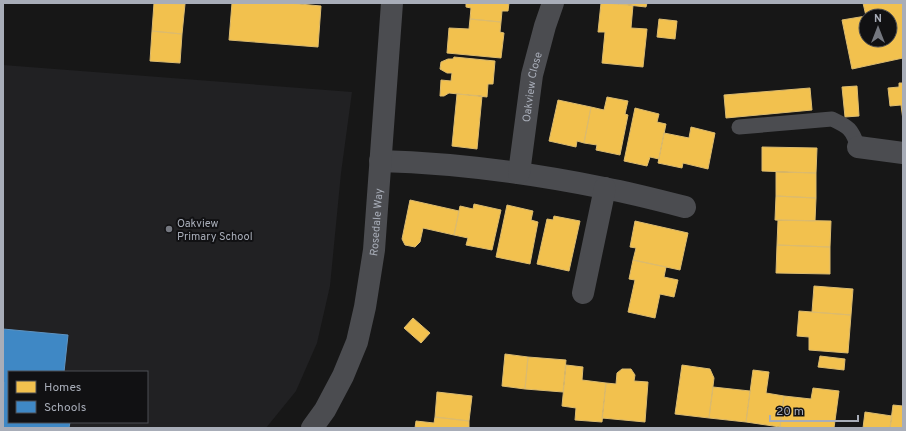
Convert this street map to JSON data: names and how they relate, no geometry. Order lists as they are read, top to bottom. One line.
{"streets":{"street":["Oakview Close","Rosedale Way"]},"places":["Oakview Primary School"],"legend":["Homes","Schools"],"scale_bar":"20 m","north":"top"}
